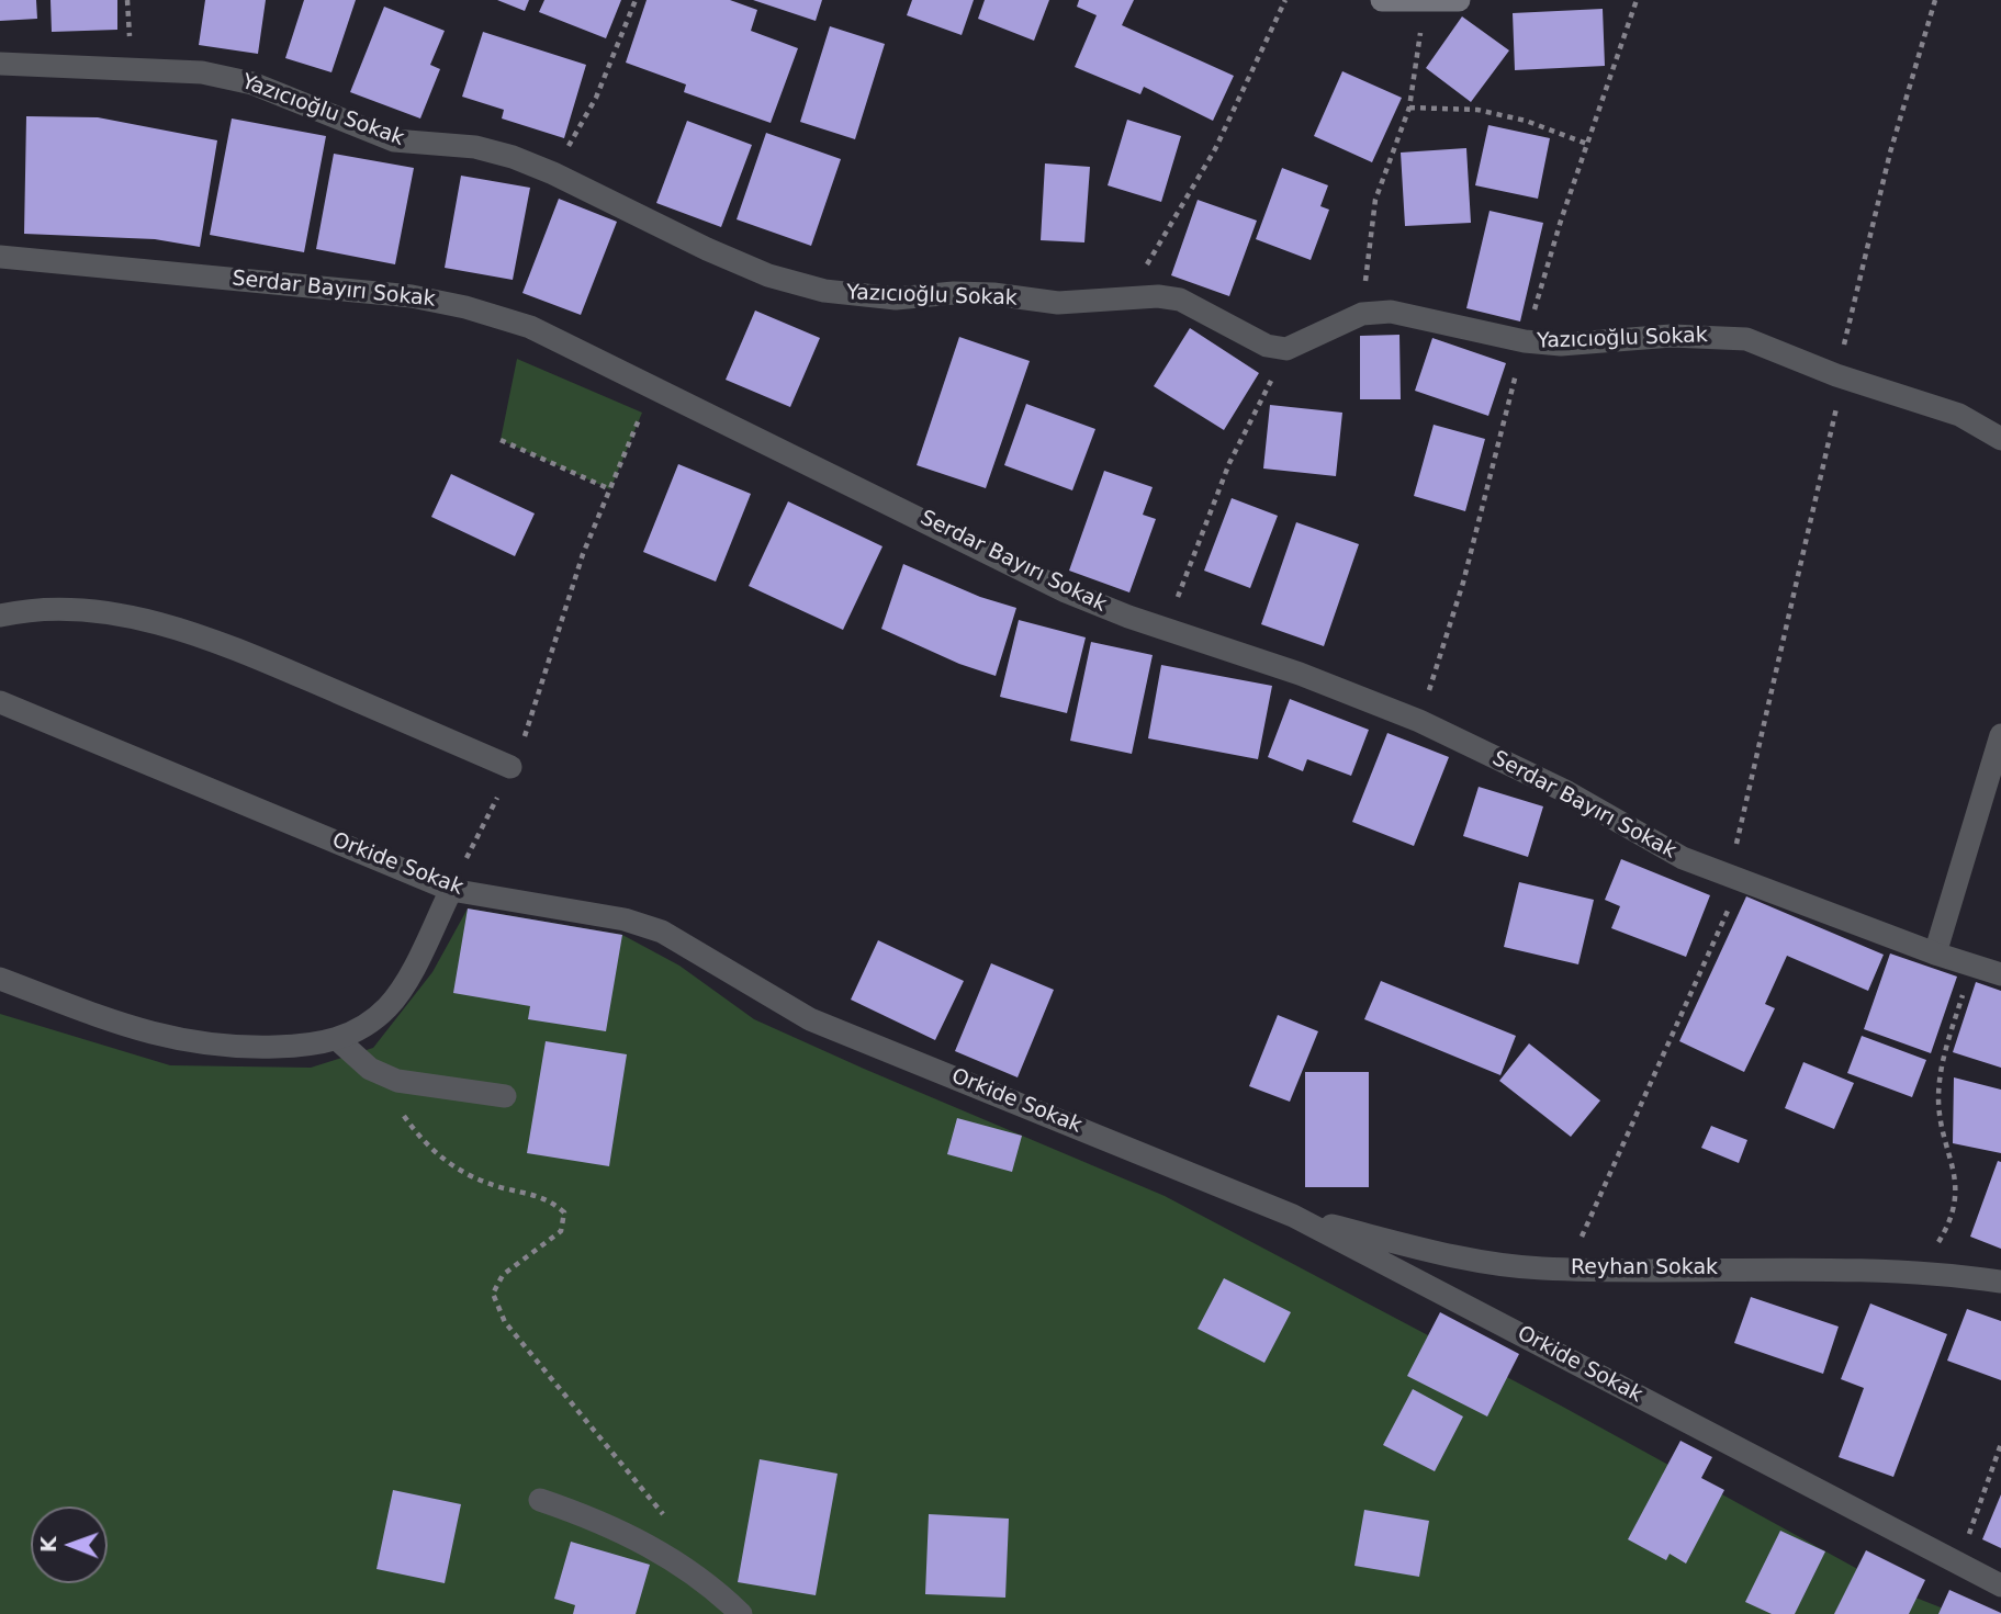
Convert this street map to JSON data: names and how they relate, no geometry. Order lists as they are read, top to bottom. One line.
{"streets":{"street":["Yazıcıoğlu Sokak","Serdar Bayırı Sokak","Orkide Sokak","Reyhan Sokak"]},"crossings":[["Orkide Sokak","Reyhan Sokak"]],"north":"left"}
